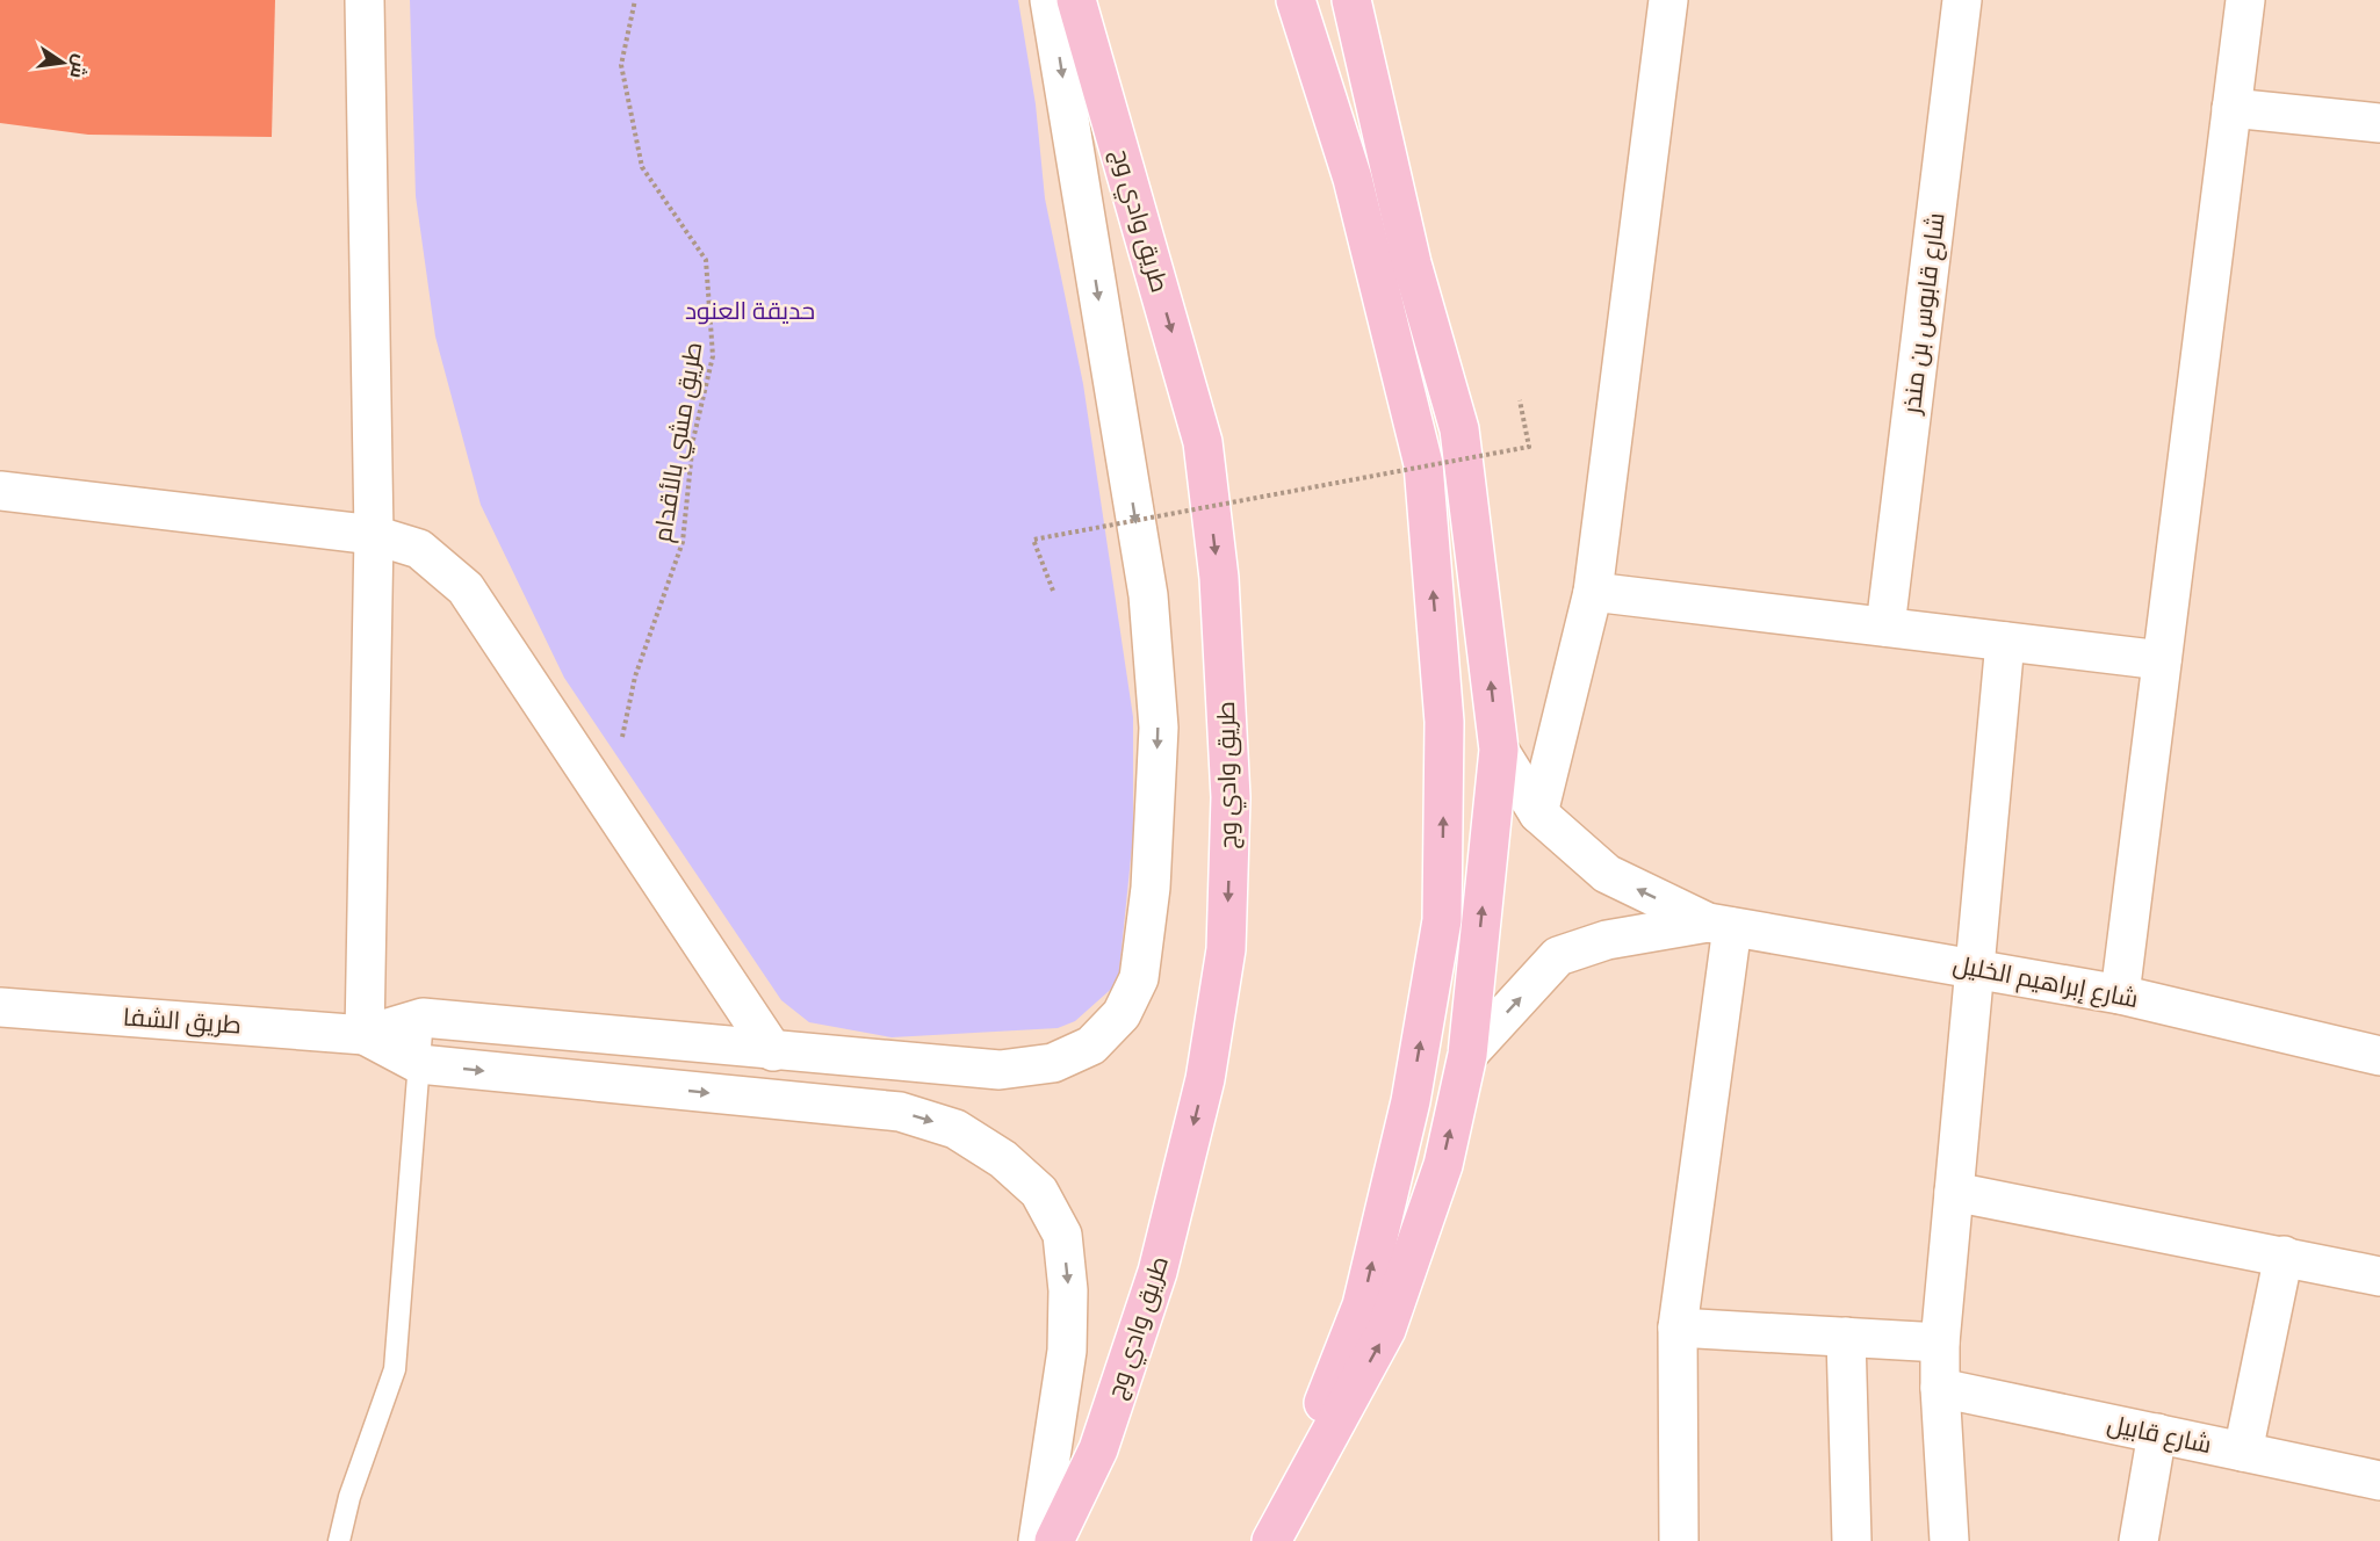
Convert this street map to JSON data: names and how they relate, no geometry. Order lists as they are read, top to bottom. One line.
{"streets":{"main road":["طريق وادي وج"],"street":["شارع قابوس بن منذر","شارع إبراهيم الخليل","طريق الشفا","شارع قابيل"],"path":["طريق مشي بالأقدام"]},"parks":["حديقة العنود"],"north":"right"}
